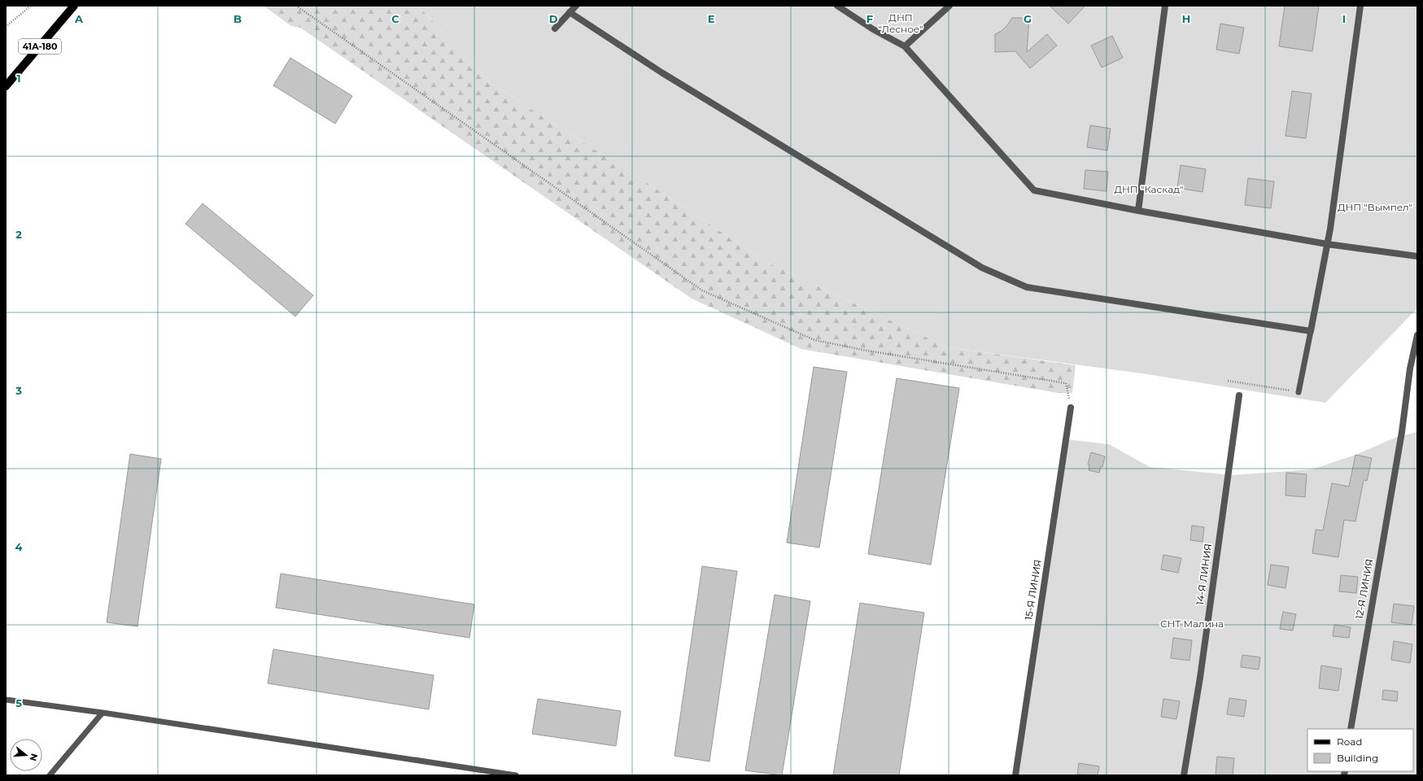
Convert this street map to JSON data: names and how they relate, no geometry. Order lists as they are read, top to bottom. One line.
{"streets":{"main road":["41А-180"],"street":["14-Я ЛИНИЯ","12-Я ЛИНИЯ","15-Я ЛИНИЯ"]},"parks":["ДНП \"Лесное\"","ДНП \"Каскад\"","ДНП \"Вымпел\"","СНТ Малина"],"legend":["Road","Building"],"north":"right","grid":{"columns":["A","B","C","D","E","F","G","H","I"],"rows":["1","2","3","4","5"]}}
